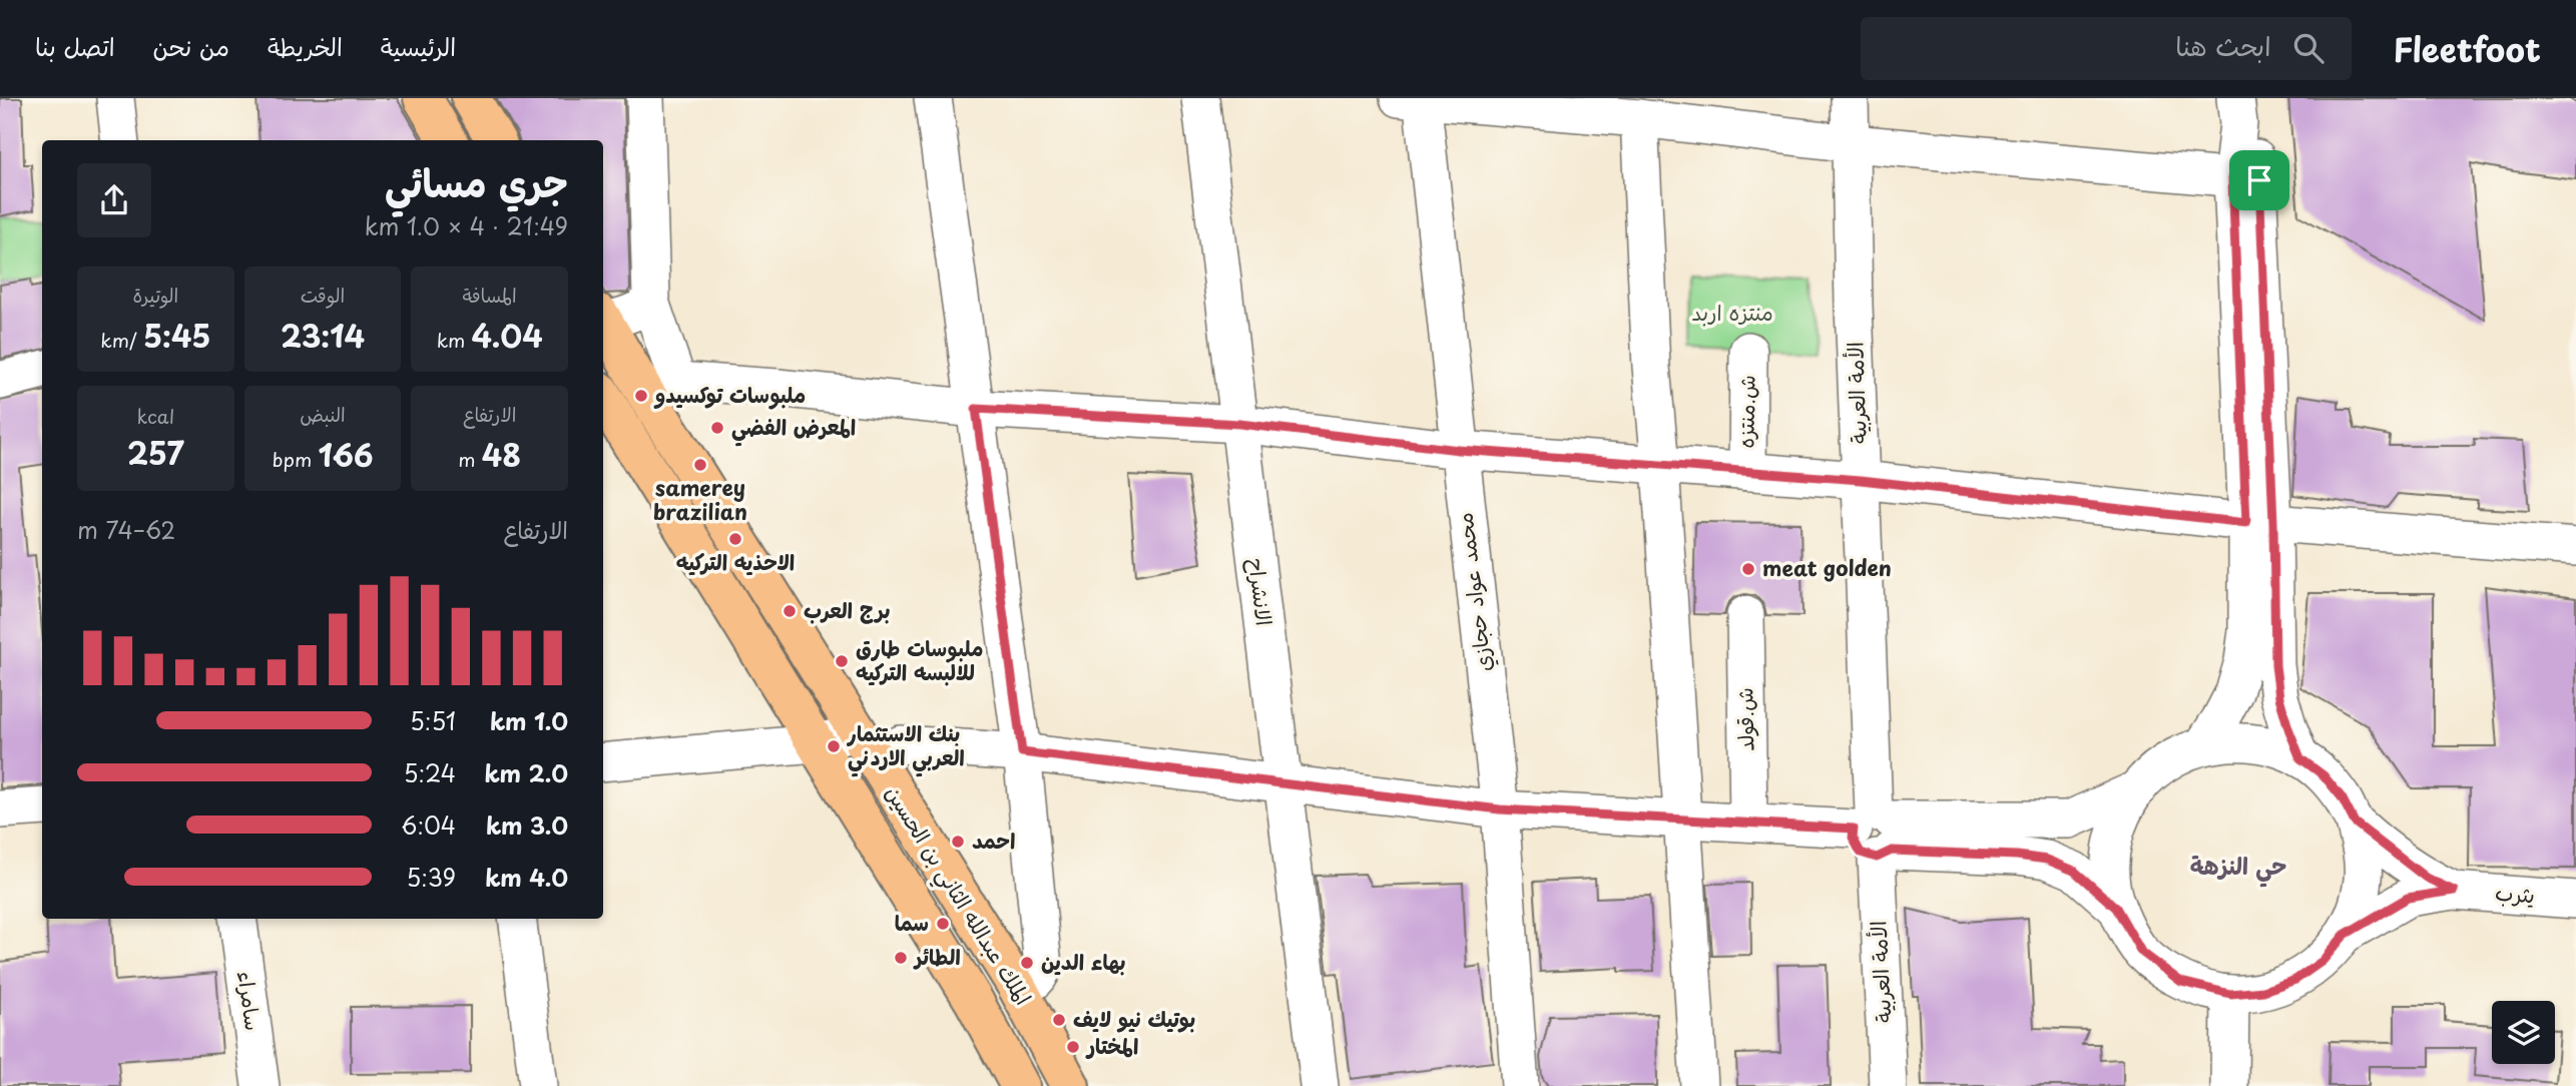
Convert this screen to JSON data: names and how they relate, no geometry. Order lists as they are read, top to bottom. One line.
{"streets":{"main road":["الملك عبدالله الثاني بن الحسين"],"street":["الأمة العربية","ش.منتزه","الانشراح","محمد عواد حجازي","ش.قولد","يثرب","سامراء"]},"districts":["حي النزهة"],"parks":["منتزه اربد"],"places":["ملبوسات توكسيدو","المعرض الفضي","samerey brazilian","الاحذيه التركيه","meat golden","برج العرب","ملبوسات طارق للالبسه التركيه","بنك الاستثمار العربي الاردني","احمد","سما","الطائر","بهاء الدين","بوتيك نيو لايف","المختار"],"page":{"header":"Fleetfoot","search":"ابحث هنا","nav":["الرئيسية","الخريطة","من نحن","اتصل بنا"],"heading":["جري مسائي","21:49 · 4 × 1.0 km"],"stats":[["المسافة","4.04 km"],["الوقت","23:14"],["الوتيرة","5:45 /km"],["الارتفاع","48 m"],["النبض","166 bpm"],["kcal","257"]],"chart":["الارتفاع","62–74 m"],"list":[{"name":"1.0 km","note":"5:51"},{"name":"2.0 km","note":"5:24"},{"name":"3.0 km","note":"6:04"},{"name":"4.0 km","note":"5:39"}]}}
